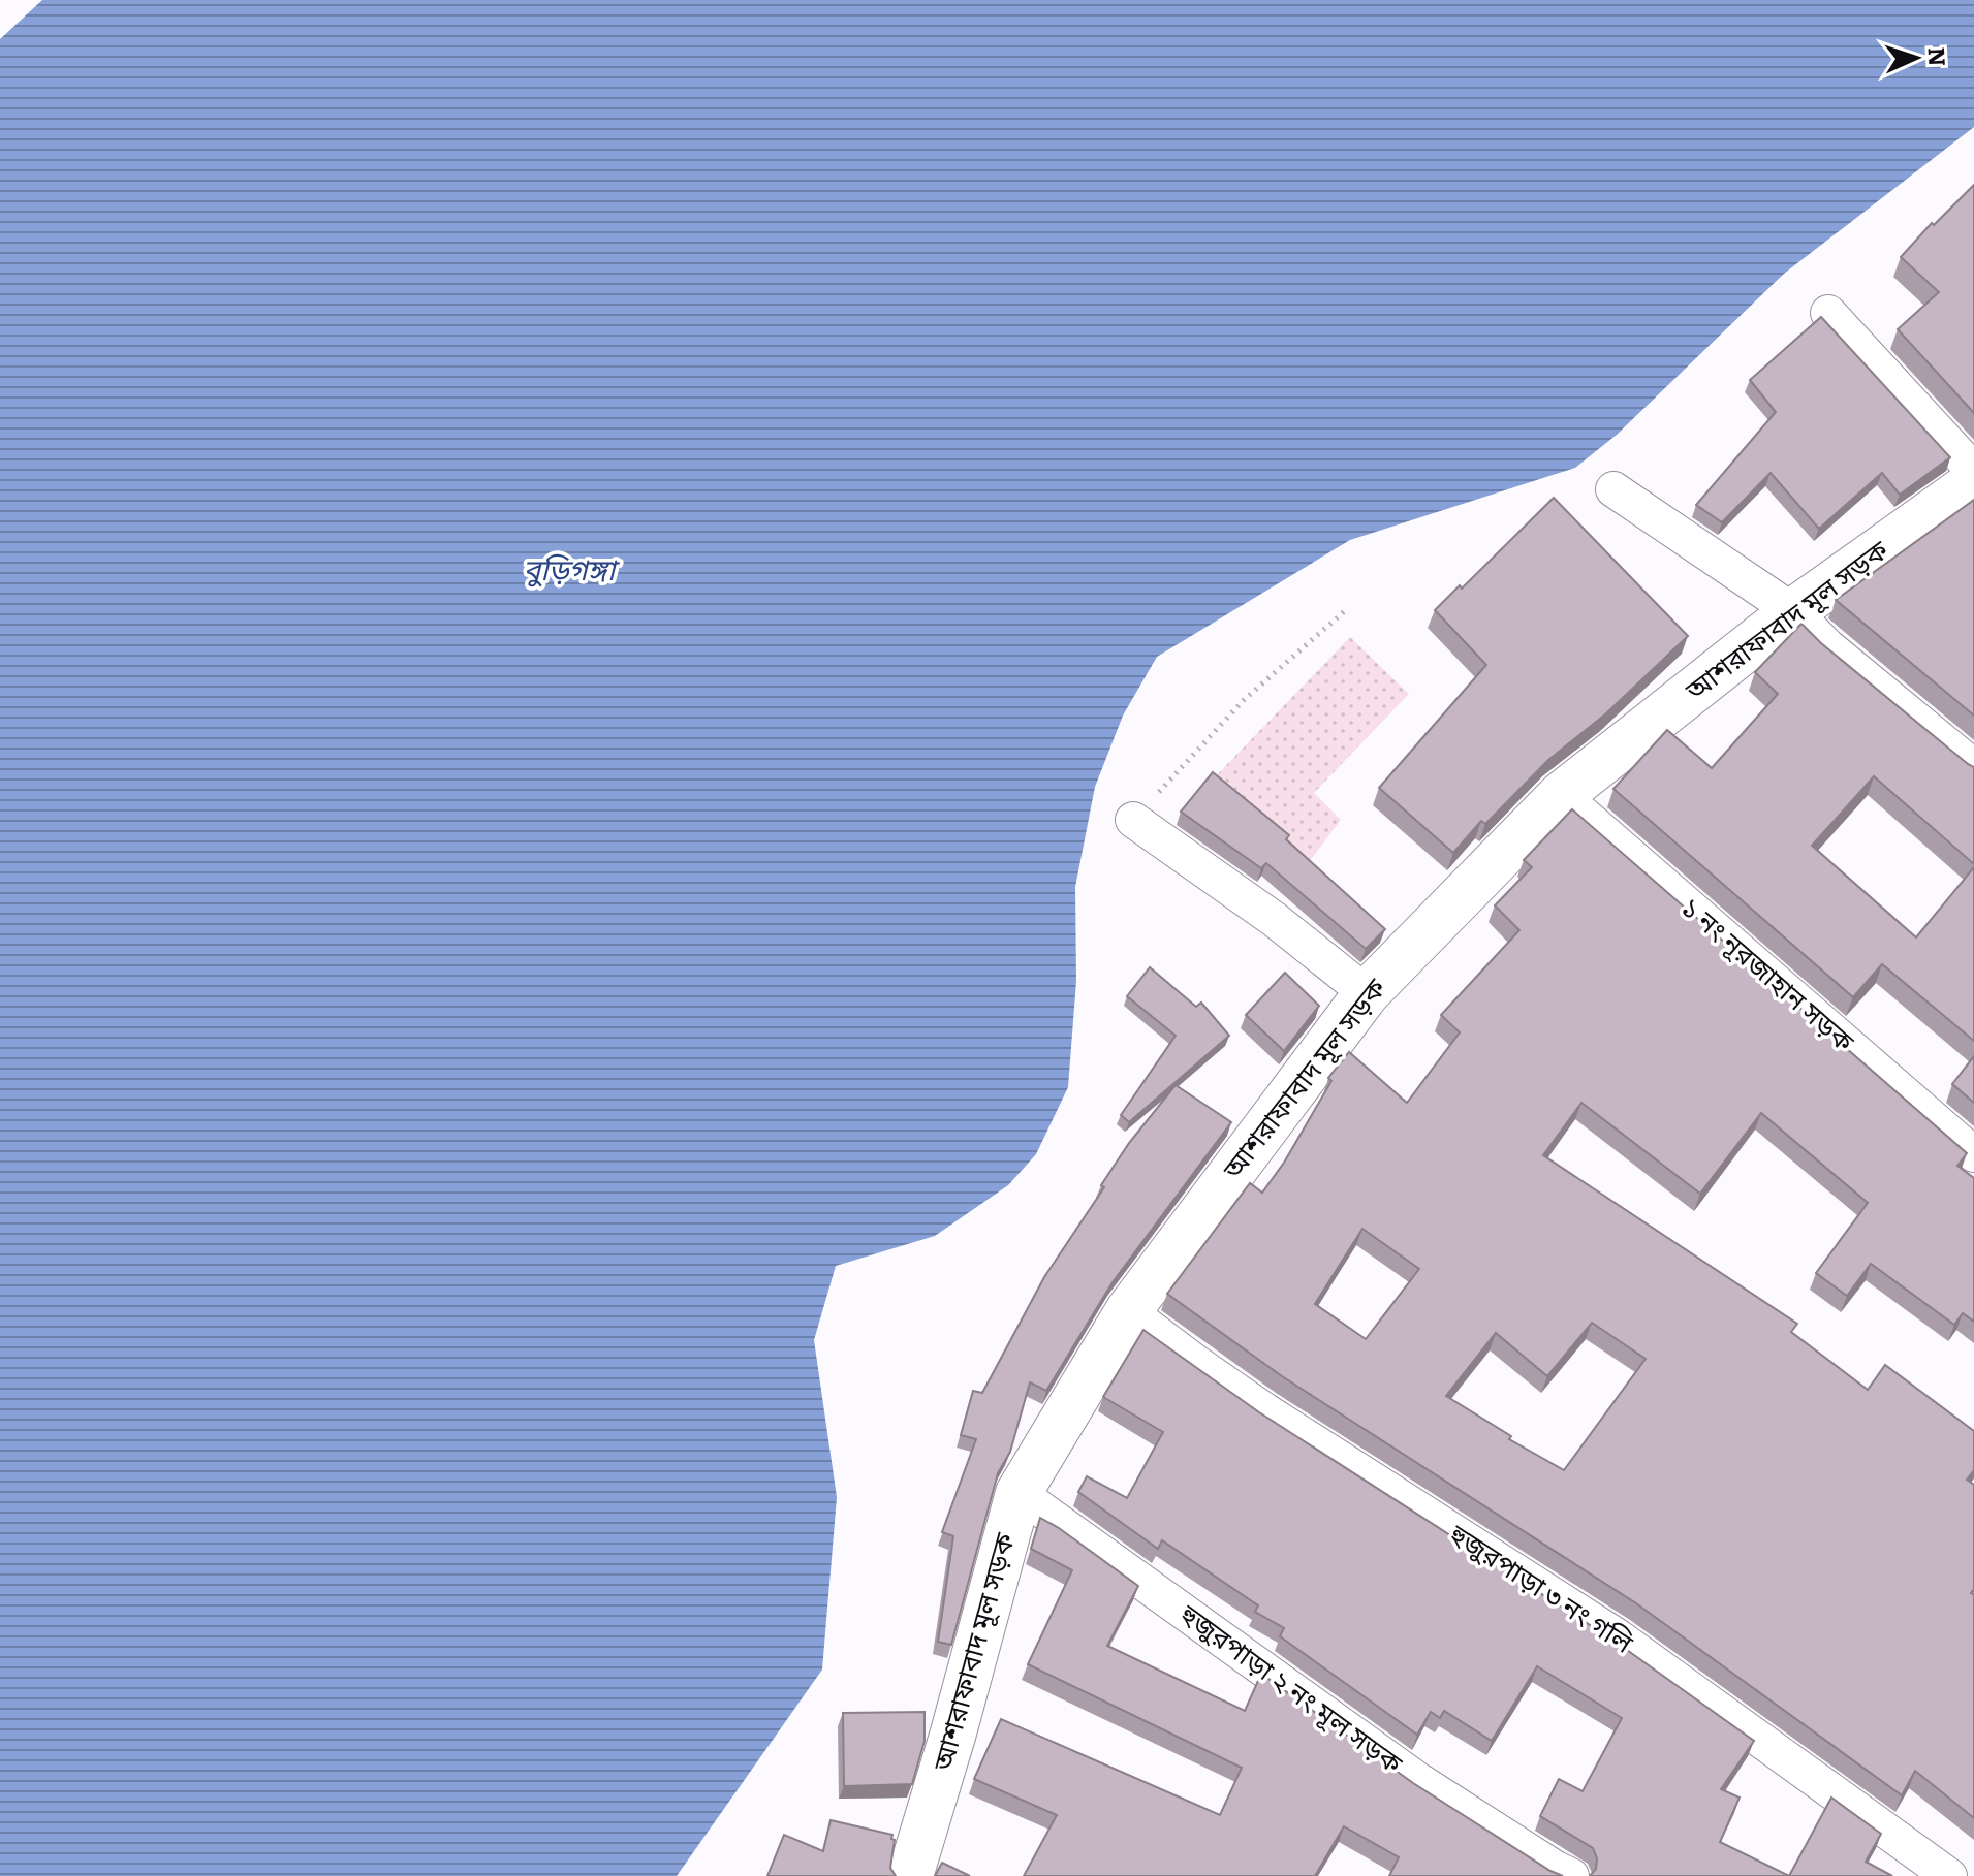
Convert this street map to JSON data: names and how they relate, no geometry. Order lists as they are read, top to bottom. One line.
{"streets":{"street":["আশরাফাবাদ মূল সড়ক","১ নং নূরজাহান সড়ক","হুজুরপাড়া ৩ নং গলি","হুজুরপাড়া ২ নং মূল সড়ক"]},"crossings":[["আশরাফাবাদ মূল সড়ক","১ নং নূরজাহান সড়ক"],["আশরাফাবাদ মূল সড়ক","হুজুরপাড়া ৩ নং গলি"],["আশরাফাবাদ মূল সড়ক","হুজুরপাড়া ২ নং মূল সড়ক"]],"water":["বুড়িগঙ্গা"],"north":"right"}
